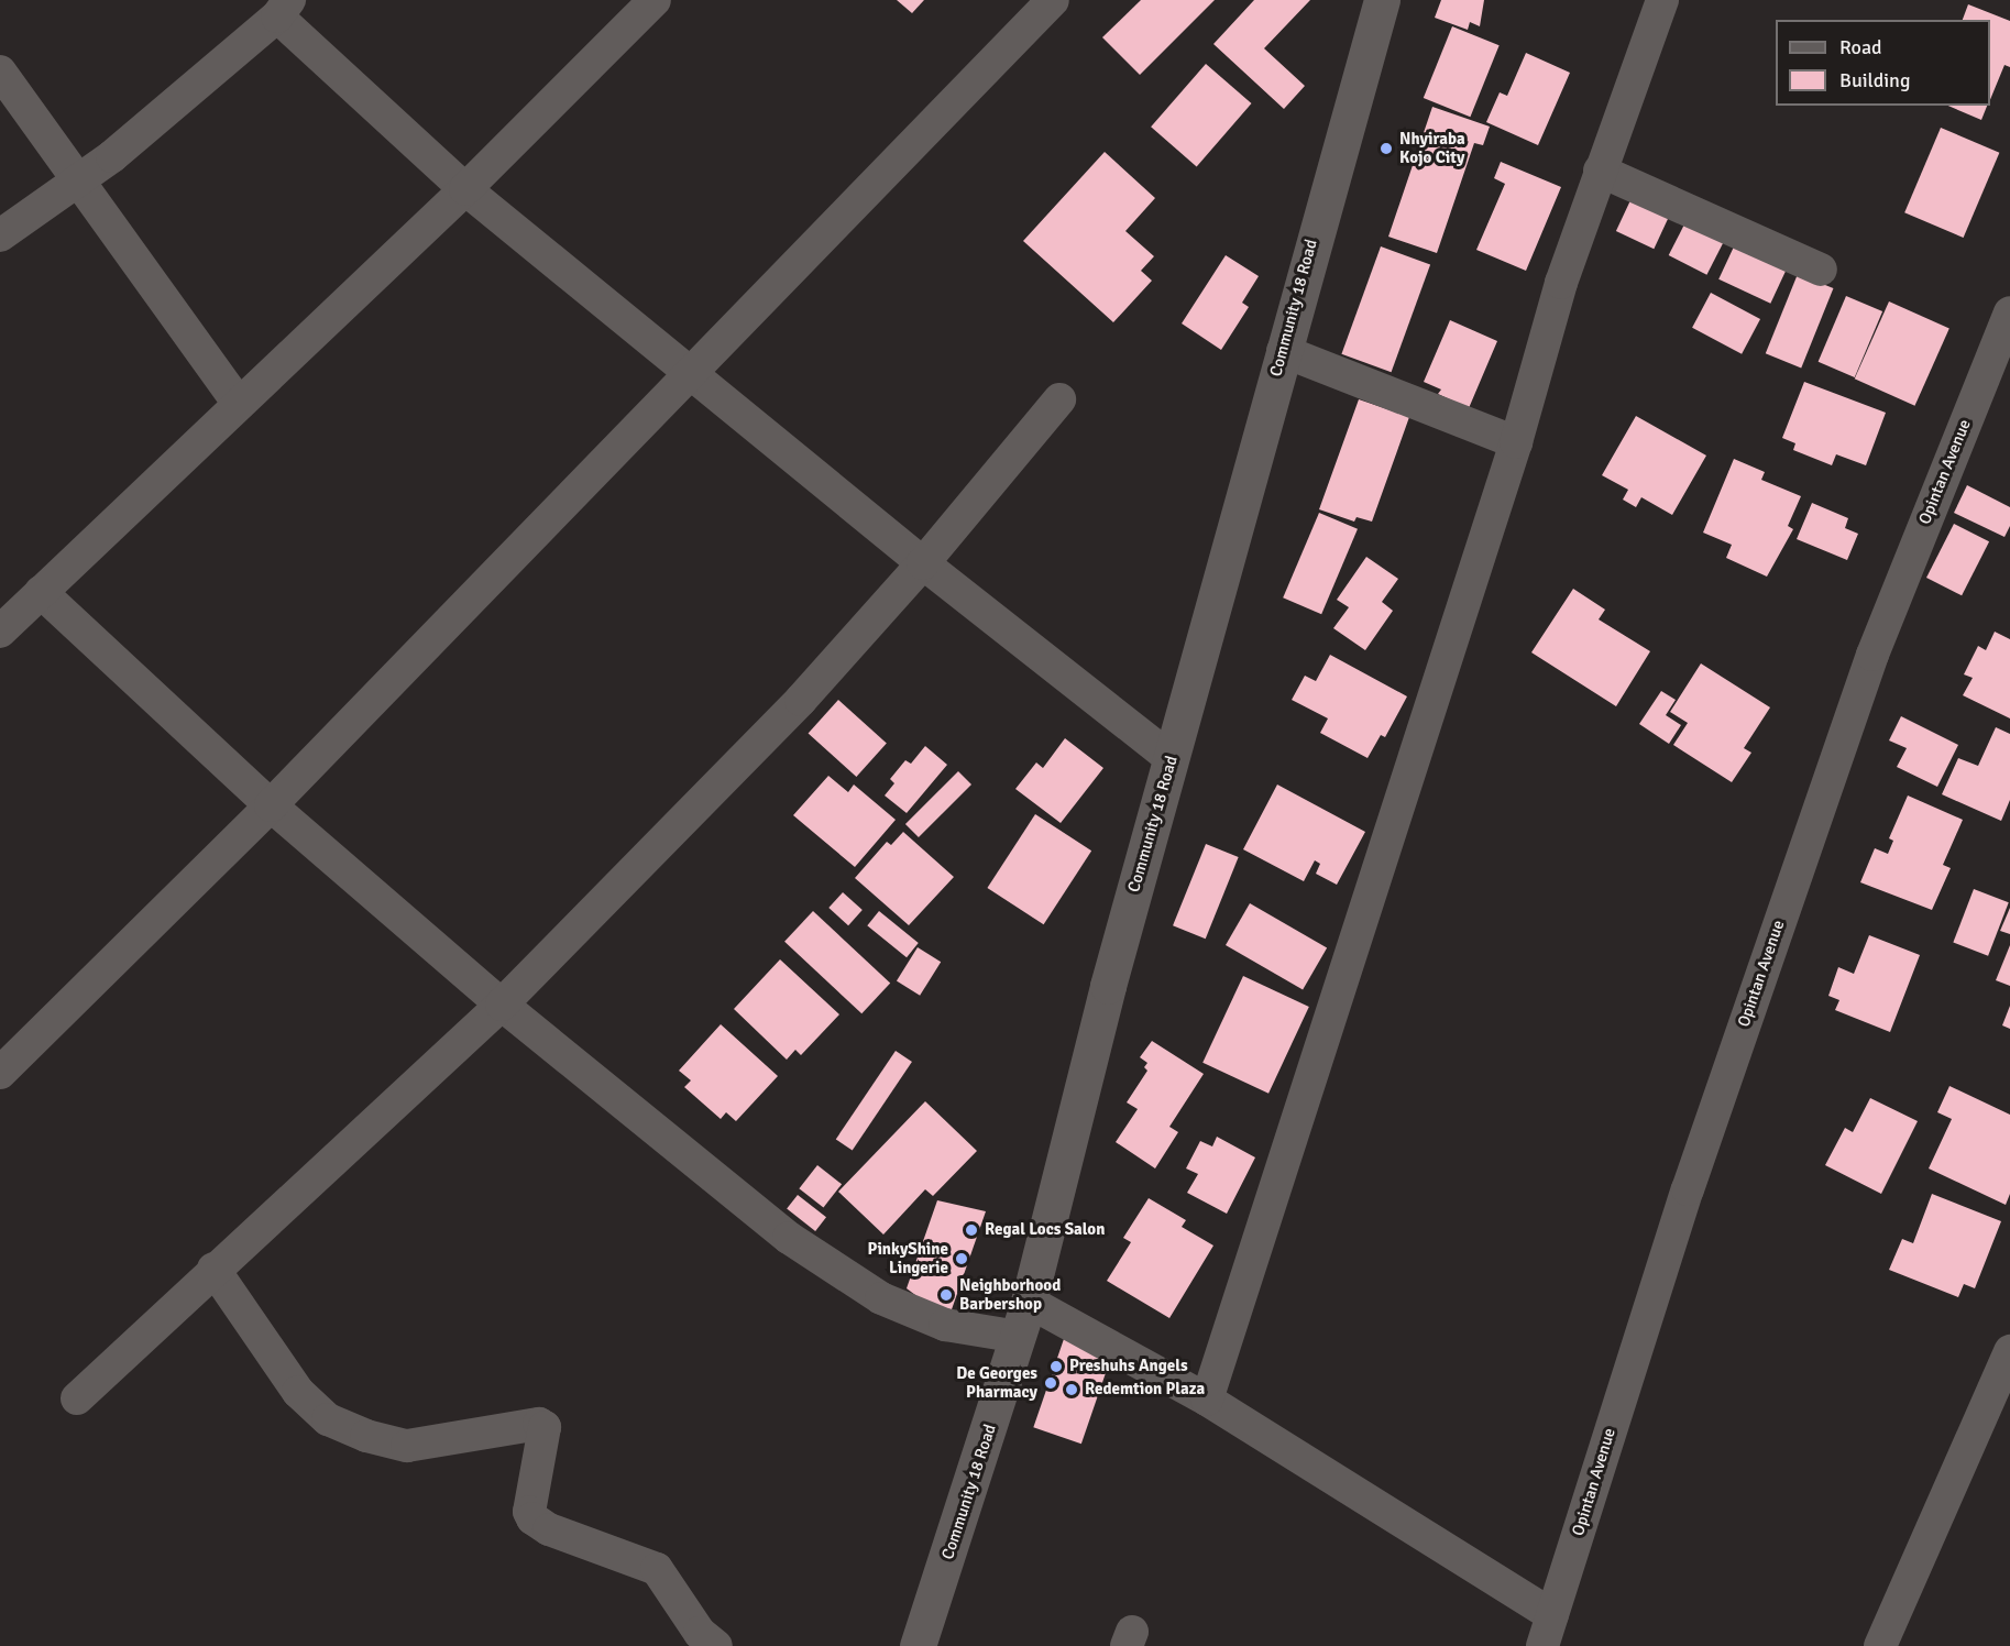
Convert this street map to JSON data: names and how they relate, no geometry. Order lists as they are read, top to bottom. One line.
{"streets":{"main road":["Community 18 Road"],"street":["Opintan Avenue"]},"places":["Nhyiraba Kojo City","Regal Locs Salon","PinkyShine Lingerie","Neighborhood Barbershop","Preshuhs Angels","De Georges Pharmacy","Redemtion Plaza"],"legend":["Road","Building"]}
